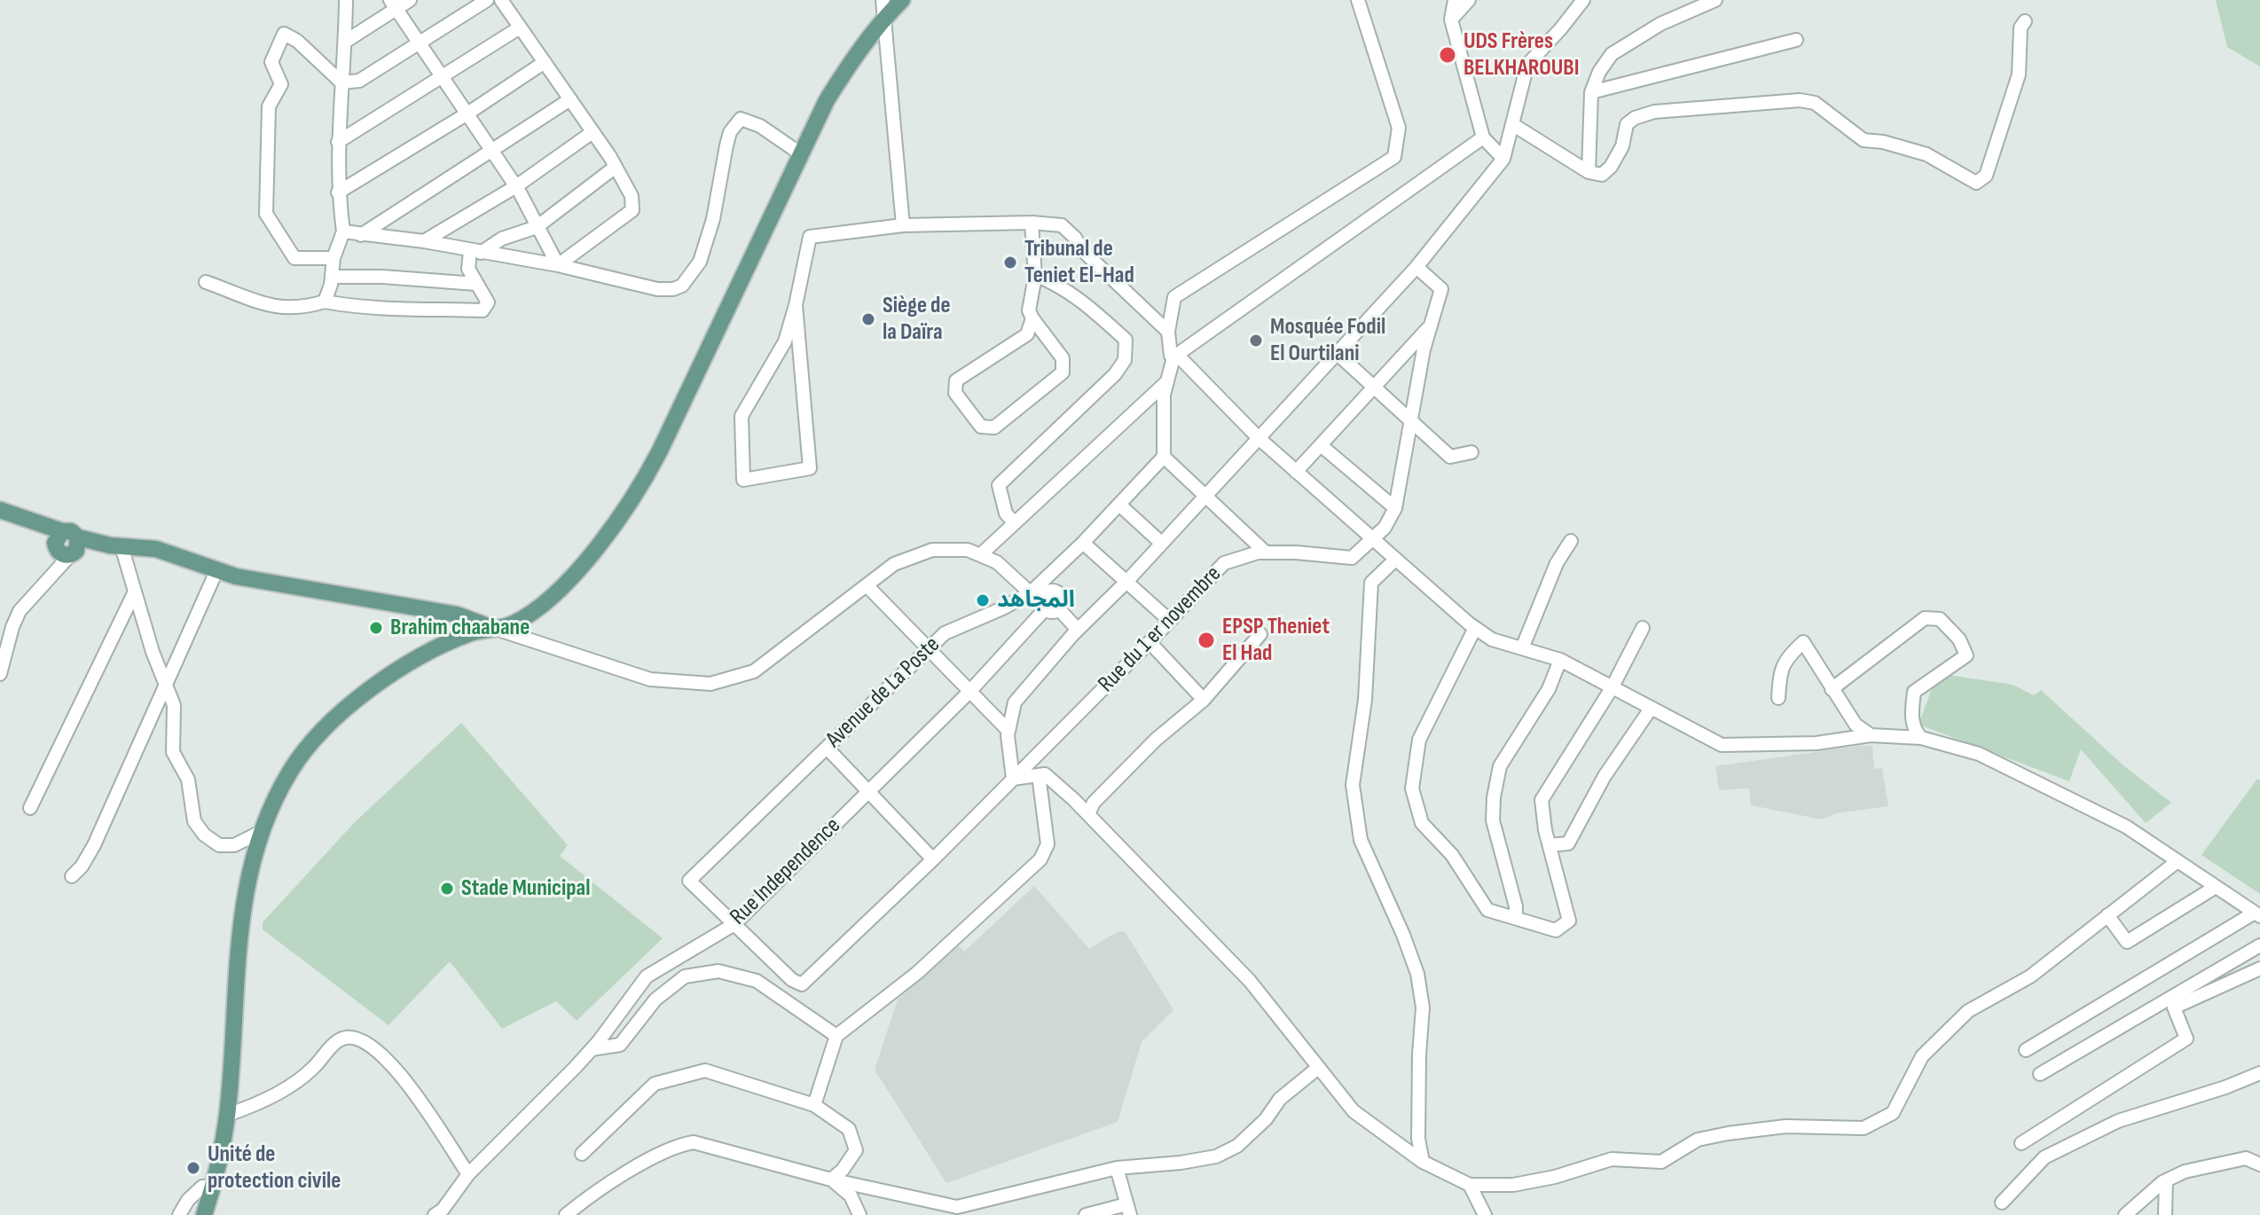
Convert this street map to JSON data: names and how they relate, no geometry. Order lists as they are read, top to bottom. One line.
{"streets":{"street":["Rue du 1 er novembre","Avenue de La Poste","Rue Independence"]},"crossings":[["Rue du 1 er novembre","Avenue de La Poste"],["Avenue de La Poste","Rue Independence"]],"places":["UDS Frères BELKHAROUBI","Tribunal de Teniet El-Had","Siège de la Daïra","Mosquée Fodil El Ourtilani","المجاهد","Brahim chaabane","EPSP Theniet El Had","Stade Municipal","Unité de protection civile"]}
